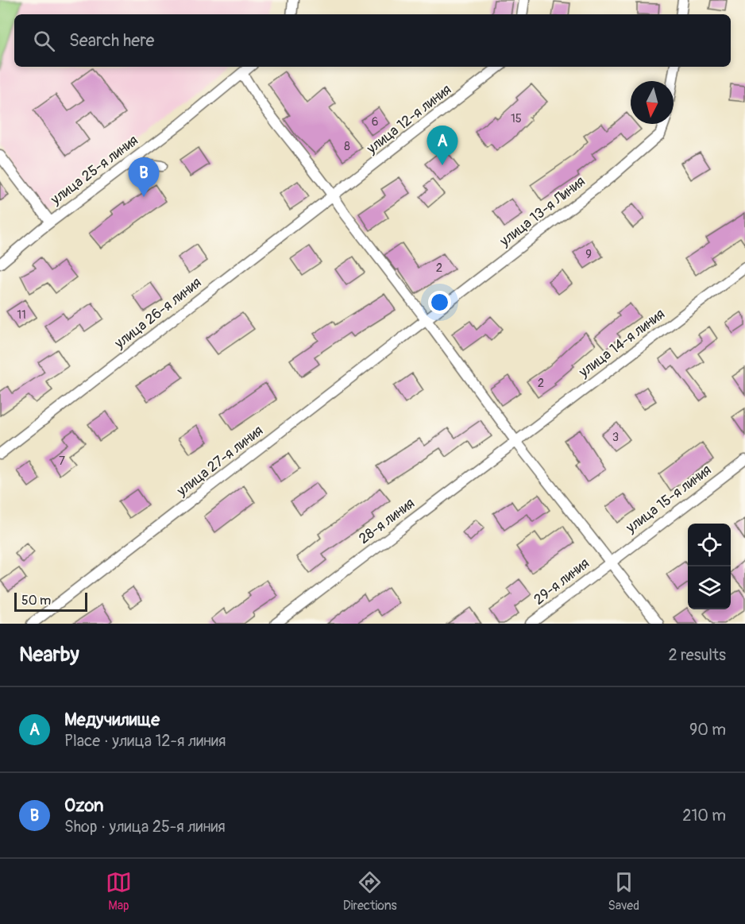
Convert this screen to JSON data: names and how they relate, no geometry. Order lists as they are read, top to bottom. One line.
{"streets":{"street":["улица 12-я линия","улица 25-я линия","улица 13-я Линия","улица 26-я линия","улица 14-я линия","улица 27-я линия","улица 15-я линия","28-я линия","29-я линия"]},"crossings":[["улица 12-я линия","улица 26-я линия"],["улица 13-я Линия","улица 27-я линия"],["улица 14-я линия","28-я линия"],["улица 15-я линия","29-я линия"]],"house_numbers":["15","6","8","9","2","11","2","3","7"],"scale_bar":"50 m","north":"bottom","page":{"search":"Search here","pins":["A","B"],"scale":"50 m","heading":["Nearby","2 results"],"list":[{"mark":"A","name":"Медучилище","note":"Place · улица 12-я линия","value":"90 m"},{"mark":"B","name":"Ozon","note":"Shop · улица 25-я линия","value":"210 m"}],"nav":["Map","Directions","Saved"]}}
